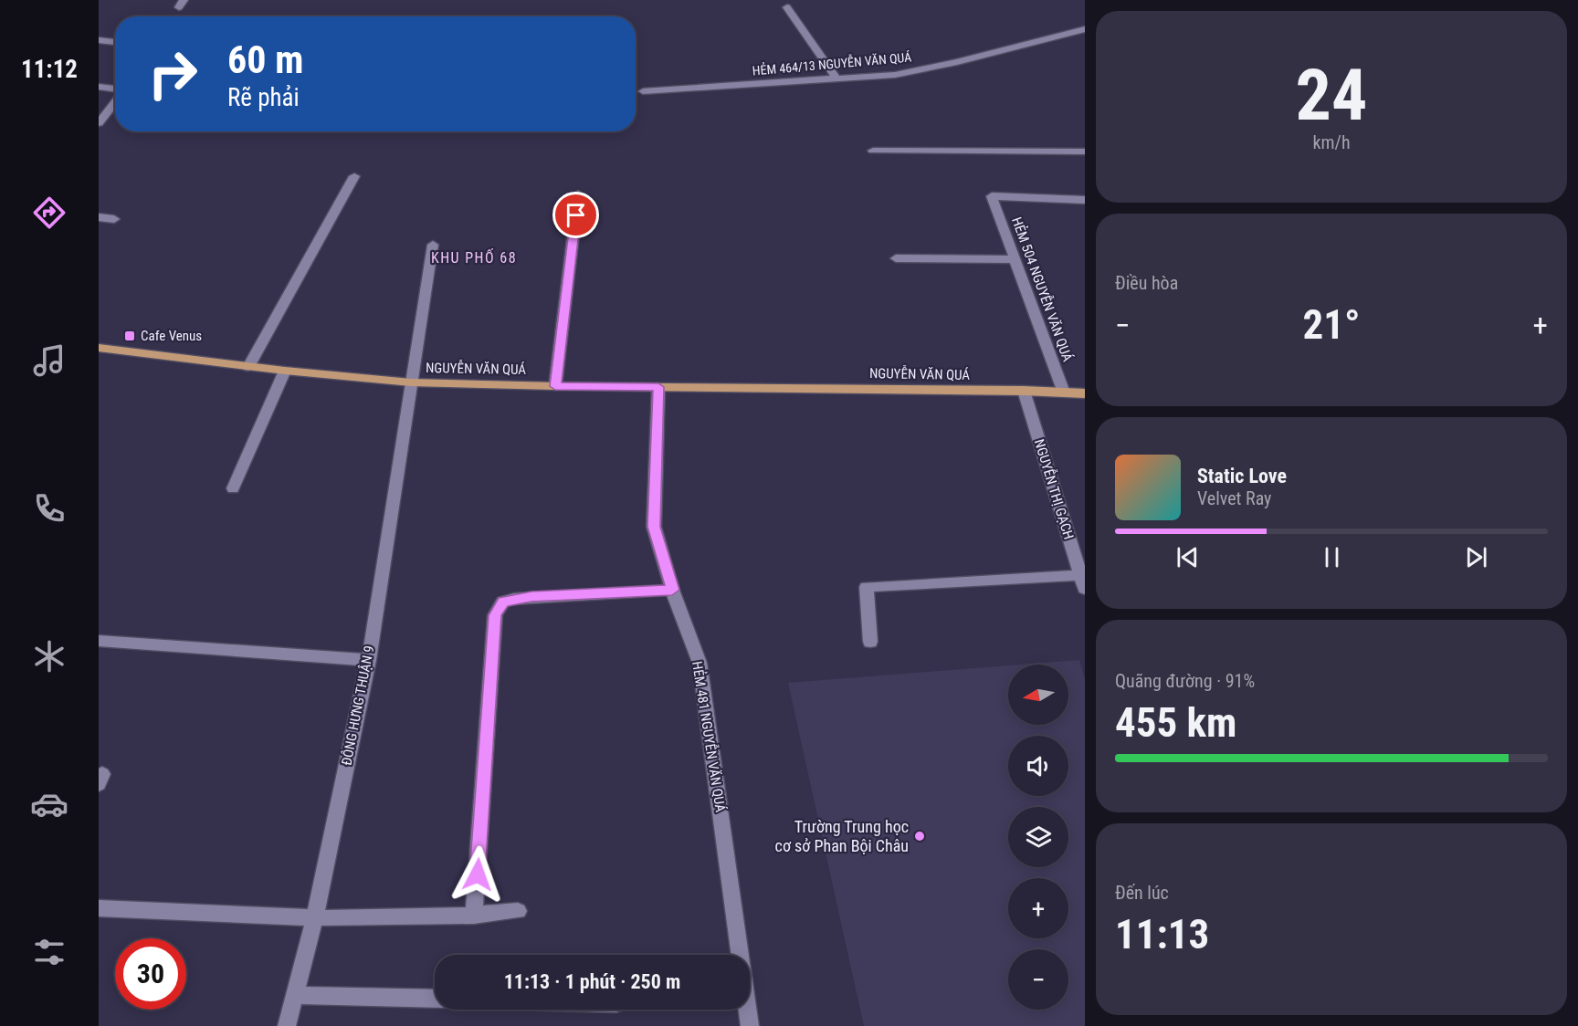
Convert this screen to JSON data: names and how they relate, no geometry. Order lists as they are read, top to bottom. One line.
{"streets":{"main road":["NGUYỄN VĂN QUÁ"],"street":["HẺM 464/13 NGUYỄN VĂN QUÁ","HẺM 504 NGUYỄN VĂN QUÁ","NGUYỄN THỊ GẠCH","ĐÔNG HƯNG THUẬN 9","HẺM 481 NGUYỄN VĂN QUÁ"]},"crossings":[["HẺM 504 NGUYỄN VĂN QUÁ","NGUYỄN VĂN QUÁ"],["NGUYỄN VĂN QUÁ","NGUYỄN THỊ GẠCH"],["NGUYỄN VĂN QUÁ","ĐÔNG HƯNG THUẬN 9"],["NGUYỄN VĂN QUÁ","HẺM 481 NGUYỄN VĂN QUÁ"]],"districts":["KHU PHỐ 68"],"places":{"transit":["Cafe Venus"],"other":["Trường Trung học cơ sở Phan Bội Châu"]},"north":"left","page":{"tabs":"11:12","tile":[["24","km/h"],"Điều hòa",["Quãng đường · 91%","455 km"],["Đến lúc","11:13"]],"turn":["60 m","Rẽ phải"],"heat":["−","21°","+"],"song":["Static Love","Velvet Ray"],"map_buttons":["+","−"],"limit":"30","trip":"11:13 · 1 phút · 250 m"}}
